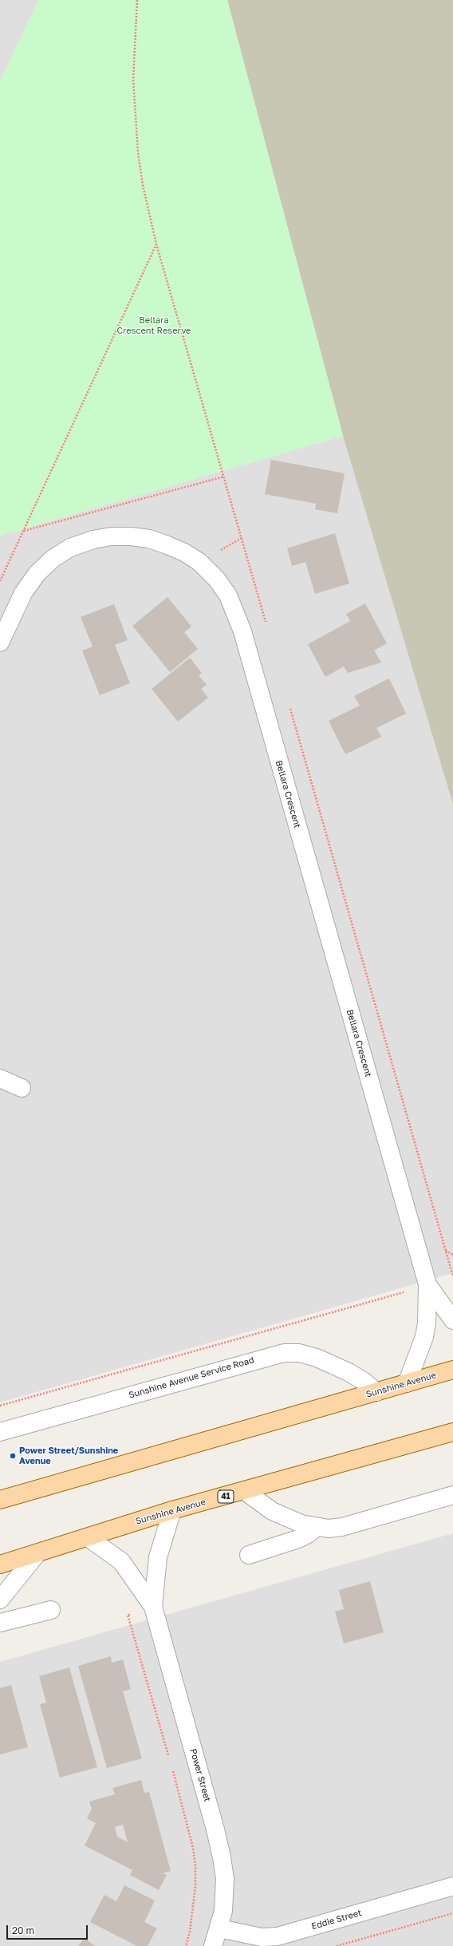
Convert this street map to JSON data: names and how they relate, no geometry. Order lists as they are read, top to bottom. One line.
{"streets":{"main road":["Sunshine Avenue","41"],"street":["Bellara Crescent","Sunshine Avenue Service Road","Power Street","Eddie Street"]},"crossings":[["Sunshine Avenue Service Road","Sunshine Avenue"],["Power Street","Eddie Street"]],"parks":["Bellara Crescent Reserve"],"places":["Power Street/Sunshine Avenue"],"scale_bar":"20 m"}
